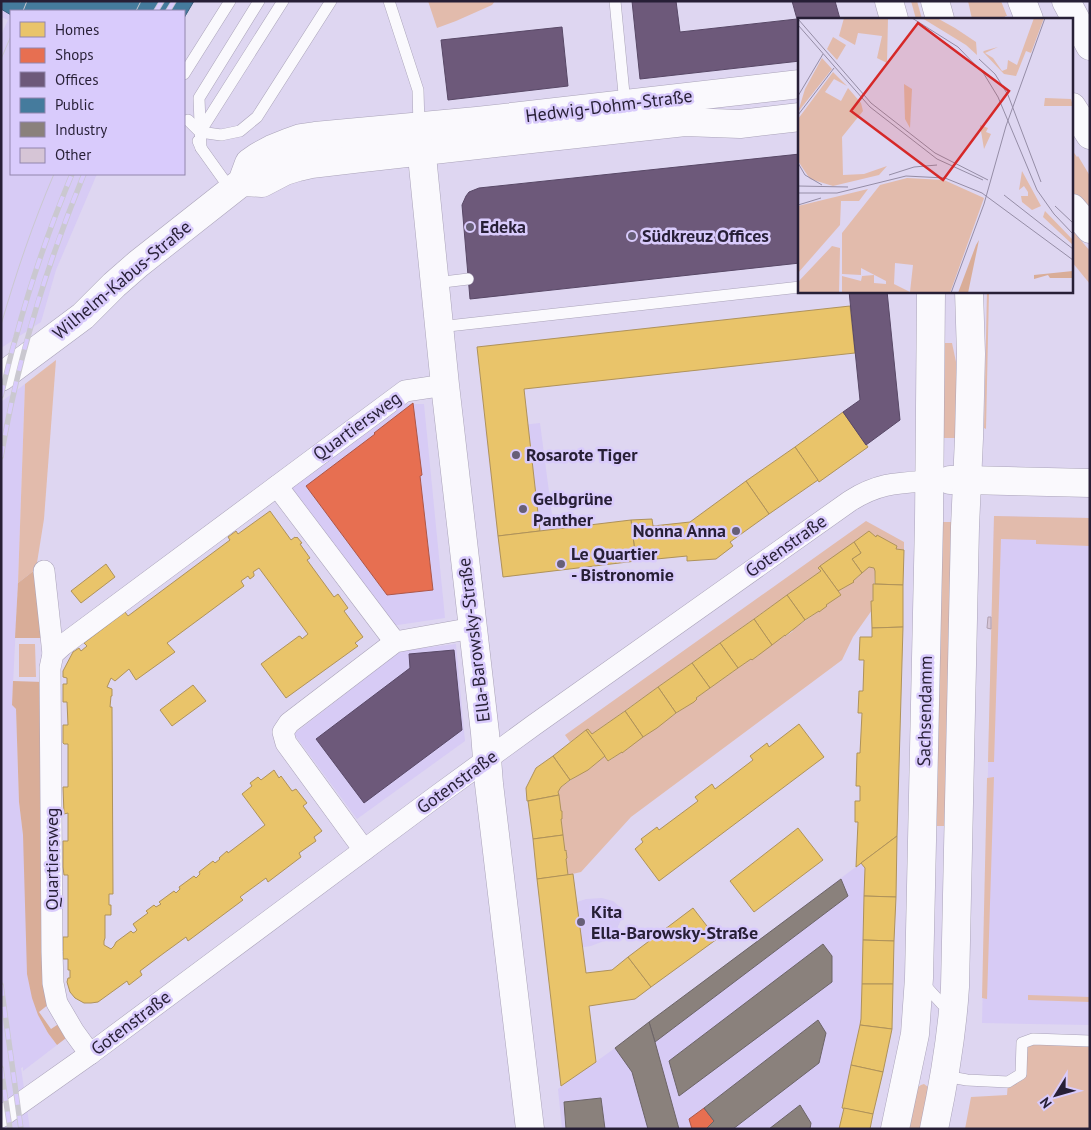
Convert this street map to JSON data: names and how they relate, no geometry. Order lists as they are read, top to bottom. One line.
{"streets":{"main road":["Hedwig-Dohm-Straße","Wilhelm-Kabus-Straße","Ella-Barowsky-Straße","Sachsendamm"],"street":["Quartiersweg","Gotenstraße"]},"crossings":[["Hedwig-Dohm-Straße","Wilhelm-Kabus-Straße"],["Hedwig-Dohm-Straße","Ella-Barowsky-Straße"],["Wilhelm-Kabus-Straße","Ella-Barowsky-Straße"],["Quartiersweg","Gotenstraße"],["Quartiersweg","Ella-Barowsky-Straße"],["Gotenstraße","Ella-Barowsky-Straße"],["Gotenstraße","Sachsendamm"]],"places":["Edeka","Südkreuz Offices","Rosarote Tiger","Gelbgrüne Panther","Nonna Anna","Le Quartier - Bistronomie","Kita Ella-Barowsky-Straße"],"legend":["Homes","Shops","Offices","Public","Industry","Other"],"north":"bottom left"}
